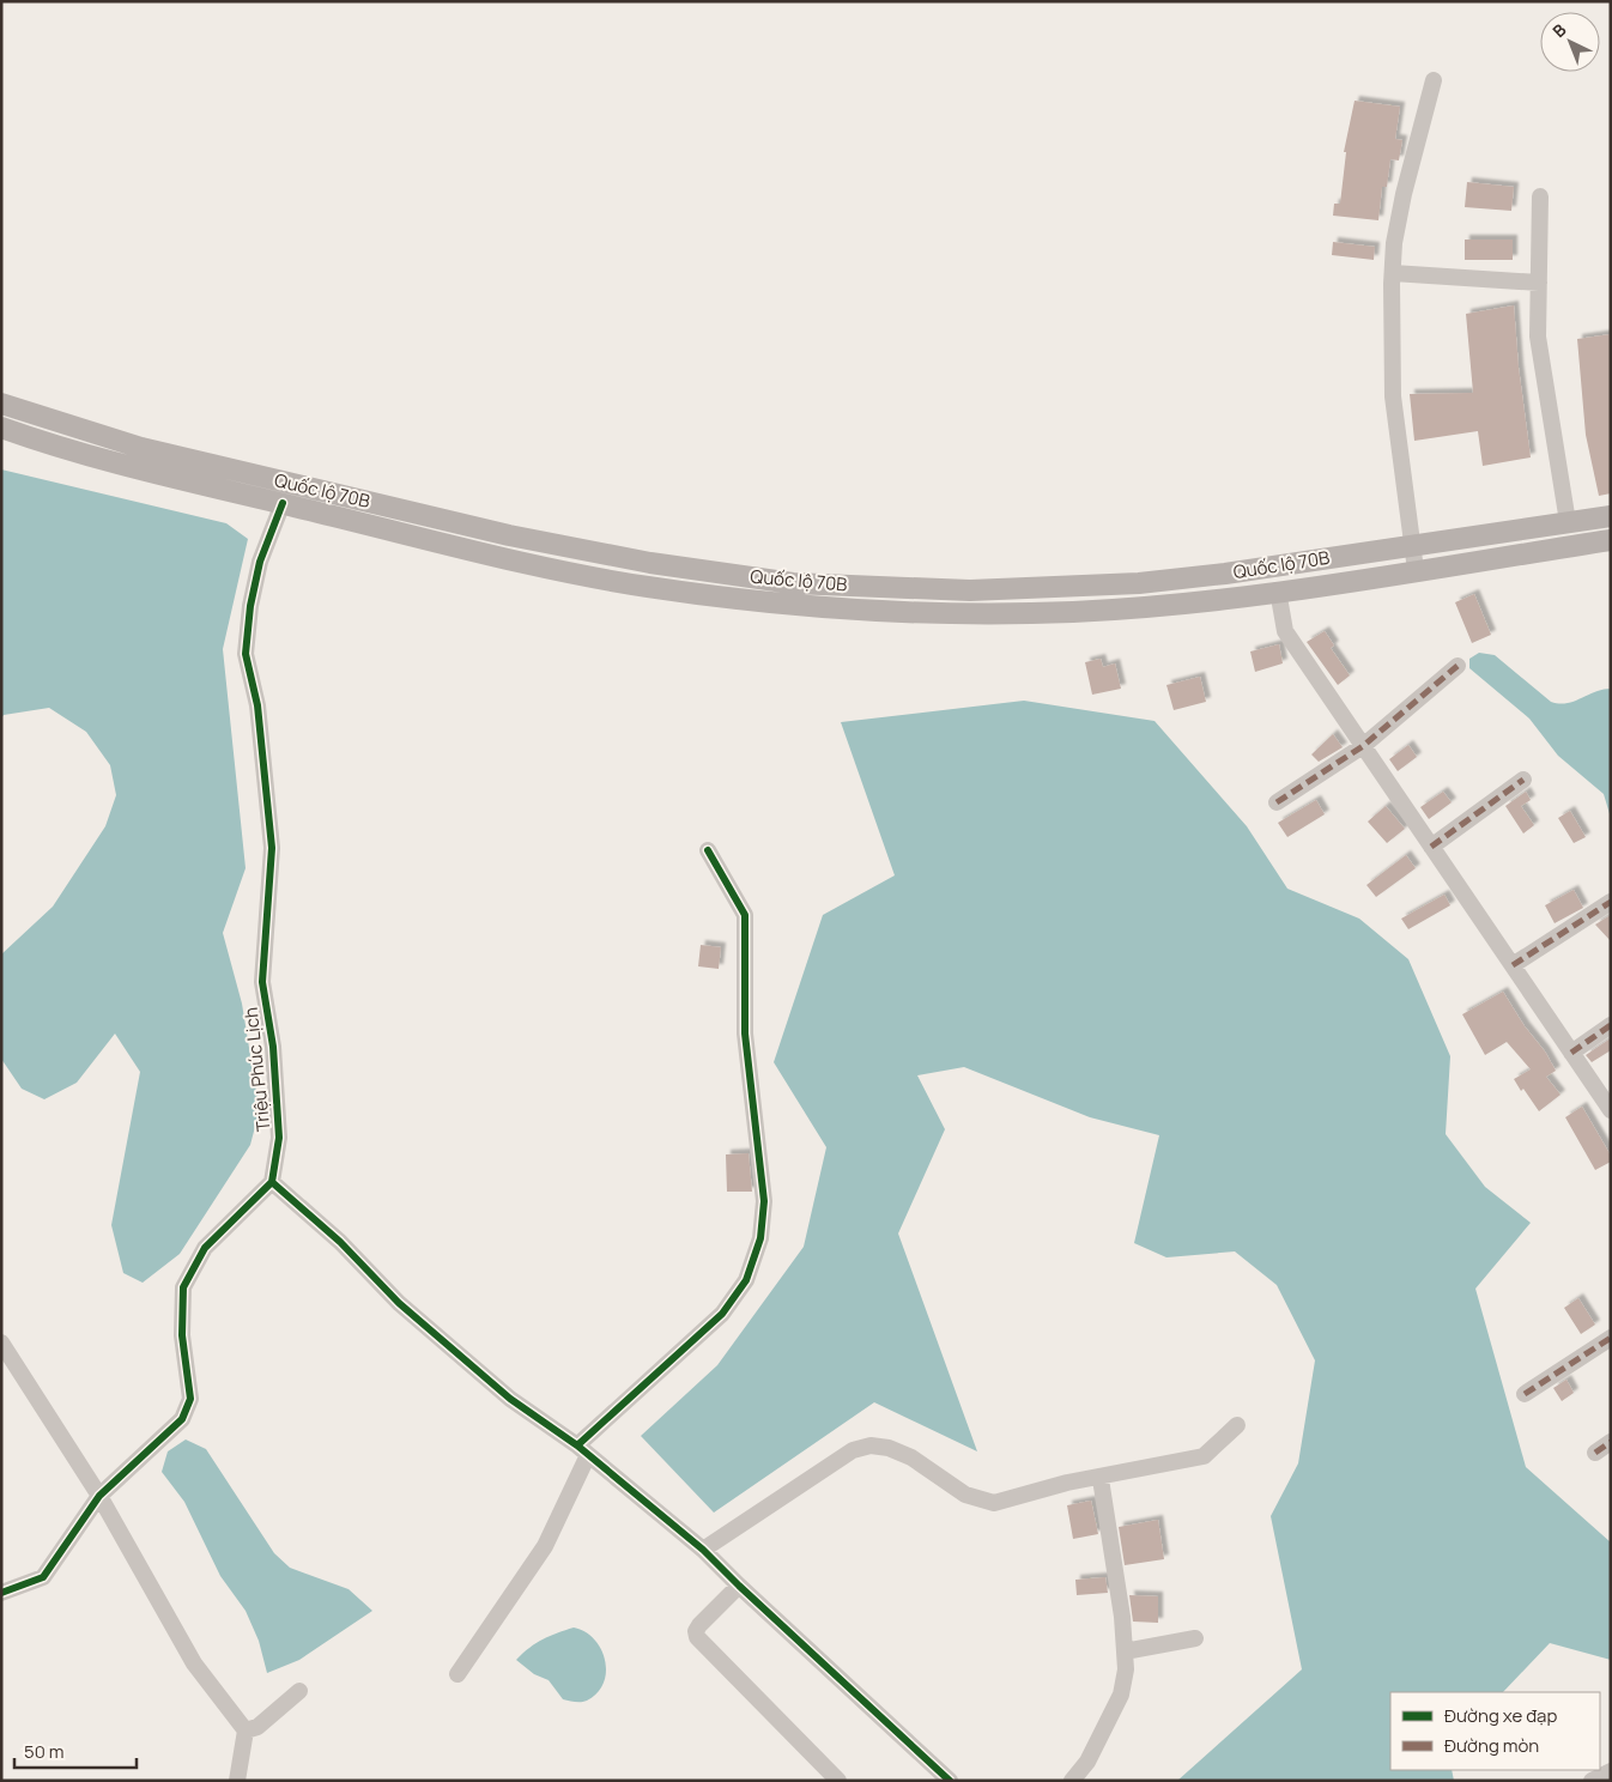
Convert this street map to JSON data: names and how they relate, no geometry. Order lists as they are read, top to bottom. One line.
{"streets":{"main road":["Quốc lộ 70B"],"street":["Triệu Phúc Lịch"]},"crossings":[["Quốc lộ 70B","Triệu Phúc Lịch"]],"legend":["Đường xe đạp","Đường mòn"],"scale_bar":"50 m","north":"top left"}
